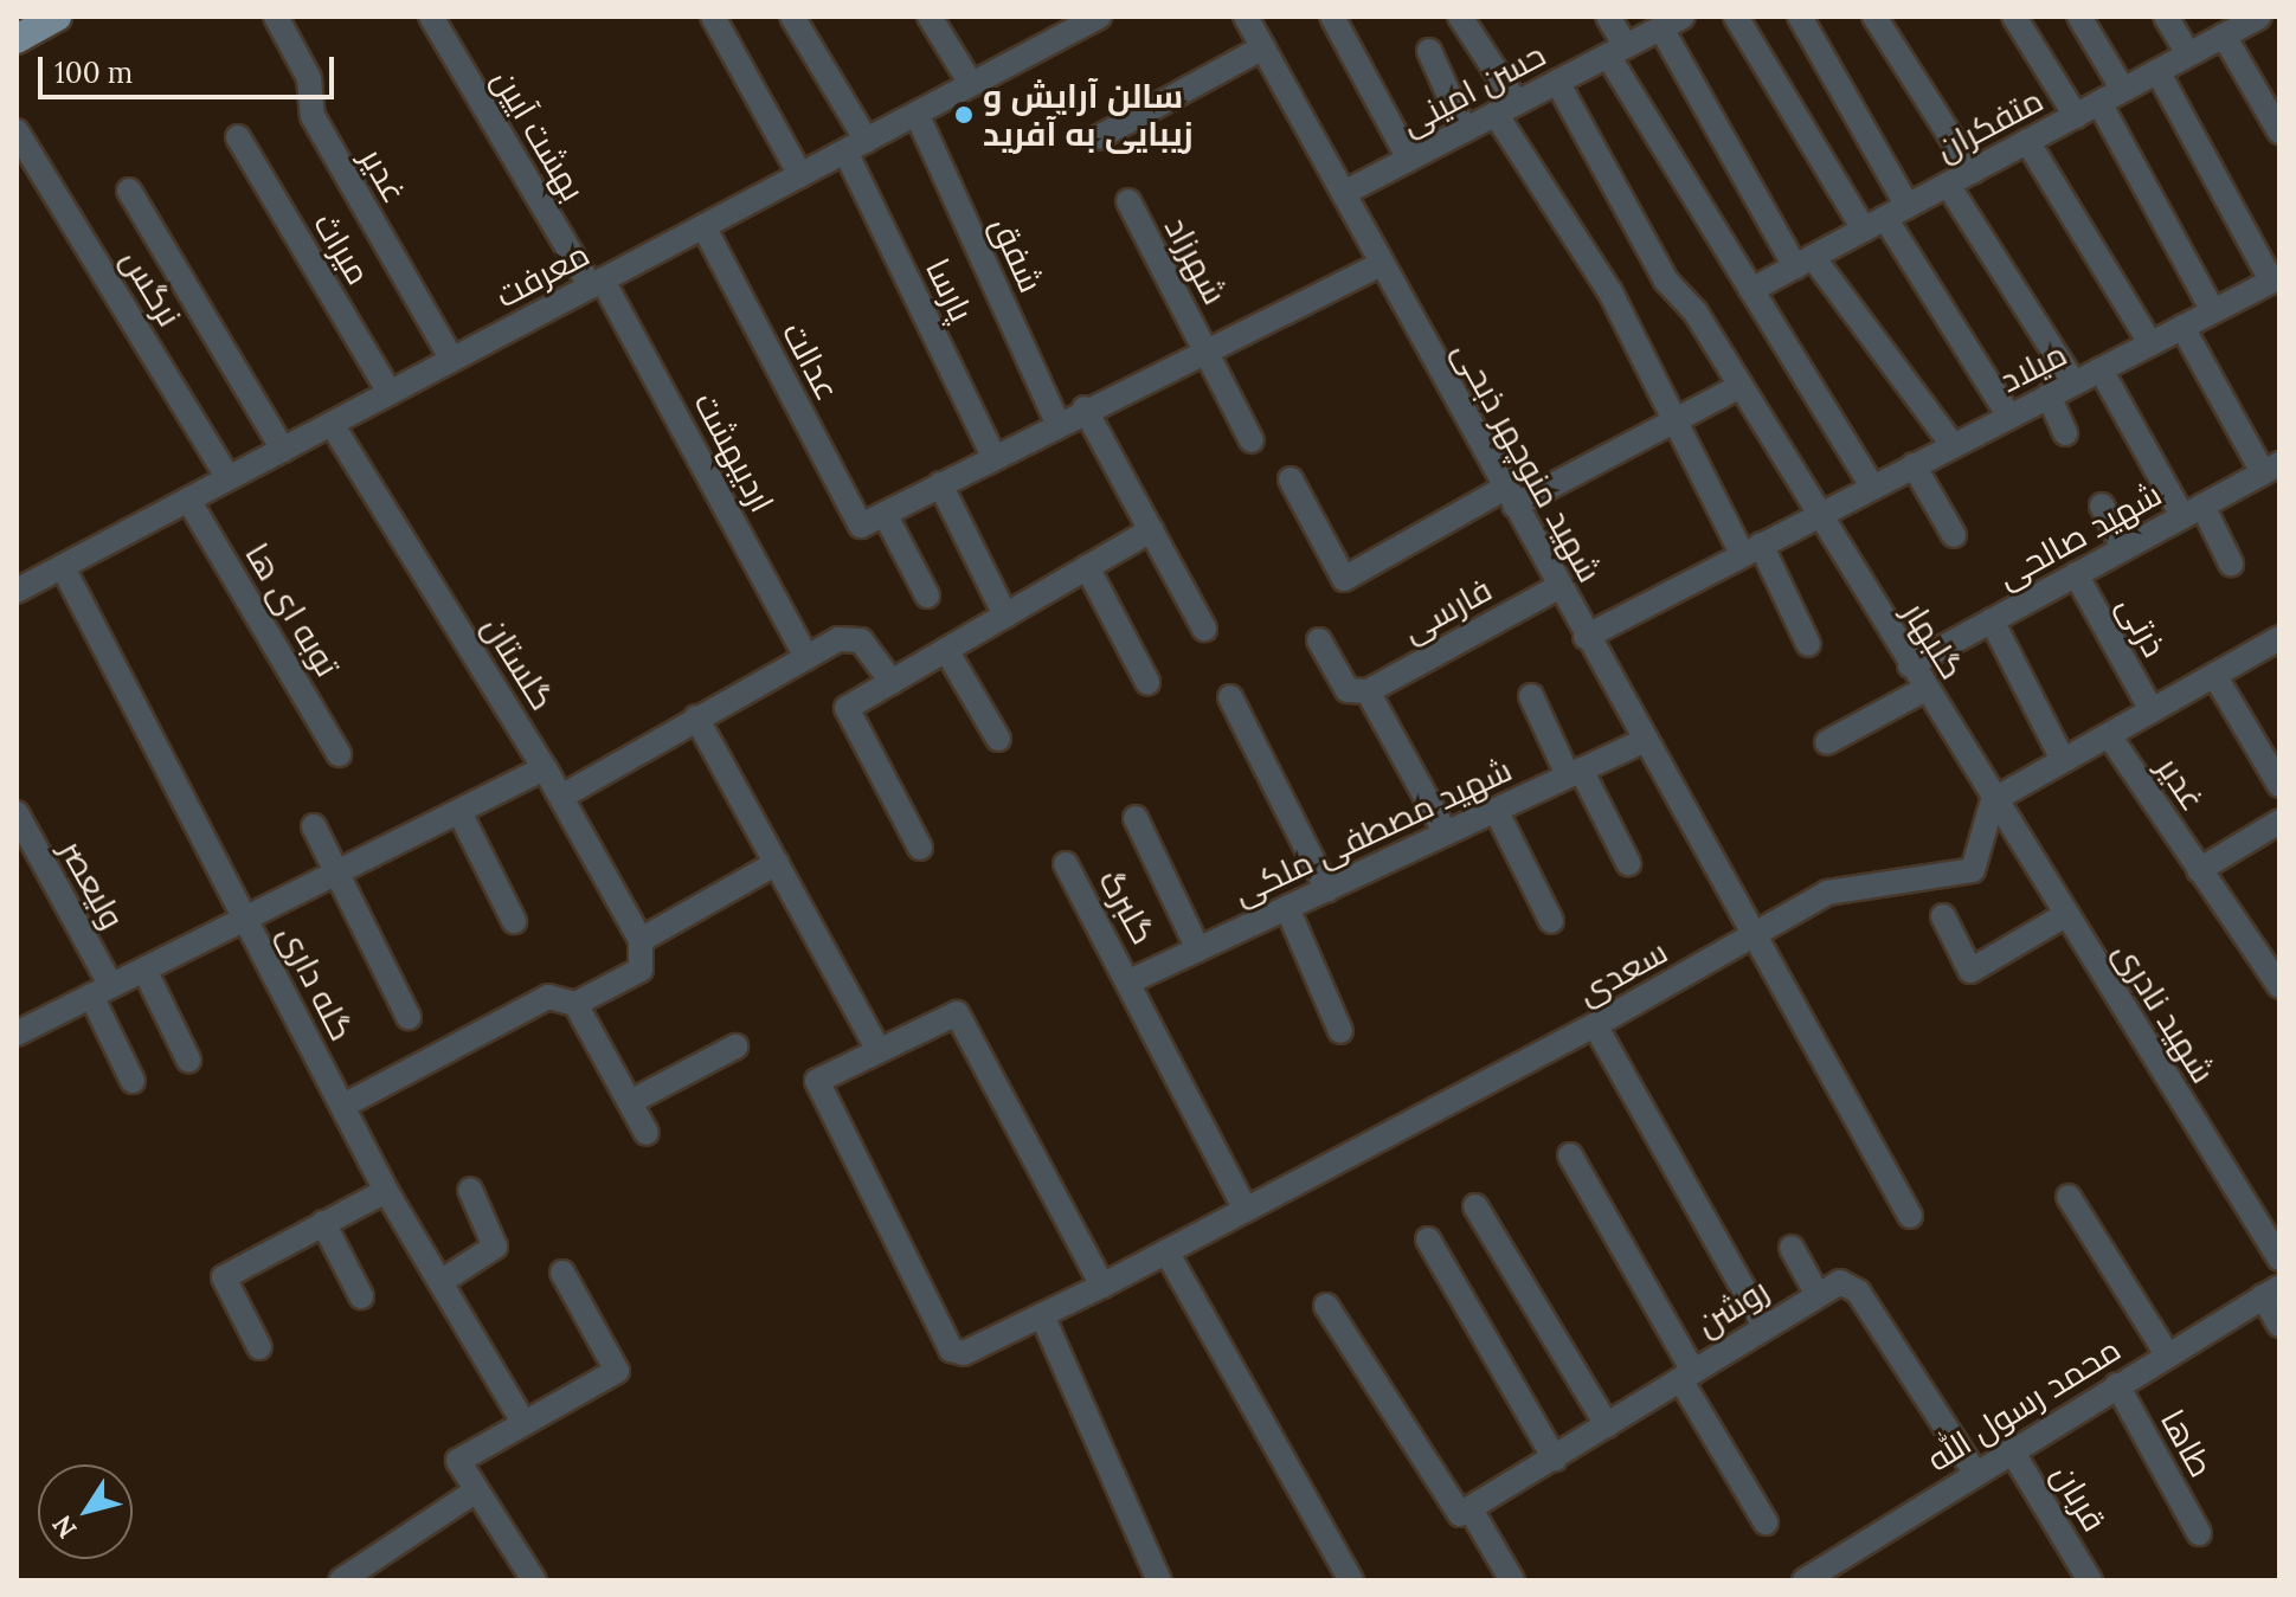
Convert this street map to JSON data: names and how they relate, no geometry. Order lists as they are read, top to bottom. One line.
{"streets":{"street":["حسن امینی","متفکران","بهشت آیین","غدیر","میراث","شفق","شهرزاد","معرفت","نرگس","پارسا","عدالت","میلاد","اردیبهشت","شهید منوچهر ذبحی","شهید صالحی","توبه ای ها","فارسی","ذرتی","گلبهار","گلستان","شهید مصطفی ملکی","ولیعصر","گلبرگ","سعدی","گله داری","شهید نادری","روشن","محمد رسول الله","طاها","قربان"]},"crossings":[["حسن امینی","شهید منوچهر ذبحی"],["بهشت آیین","معرفت"],["بهشت آیین","اردیبهشت"],["غدیر","معرفت"],["میراث","معرفت"],["شفق","معرفت"],["معرفت","نرگس"],["معرفت","پارسا"],["معرفت","عدالت"],["معرفت","اردیبهشت"],["معرفت","توبه ای ها"],["معرفت","گلستان"],["معرفت","گله داری"],["میلاد","شهید منوچهر ذبحی"],["میلاد","گلبهار"],["شهید منوچهر ذبحی","فارسی"],["شهید منوچهر ذبحی","شهید مصطفی ملکی"],["شهید منوچهر ذبحی","سعدی"],["شهید صالحی","ذرتی"],["شهید صالحی","گلبهار"],["گلبهار","سعدی"],["گلبهار","شهید نادری"],["شهید مصطفی ملکی","گلبرگ"],["گلبرگ","سعدی"],["سعدی","شهید نادری"],["روشن","محمد رسول الله"],["محمد رسول الله","طاها"],["محمد رسول الله","قربان"]],"places":["سالن آرایش و زیبایی به آفرید"],"scale_bar":"100 m","north":"bottom left"}
